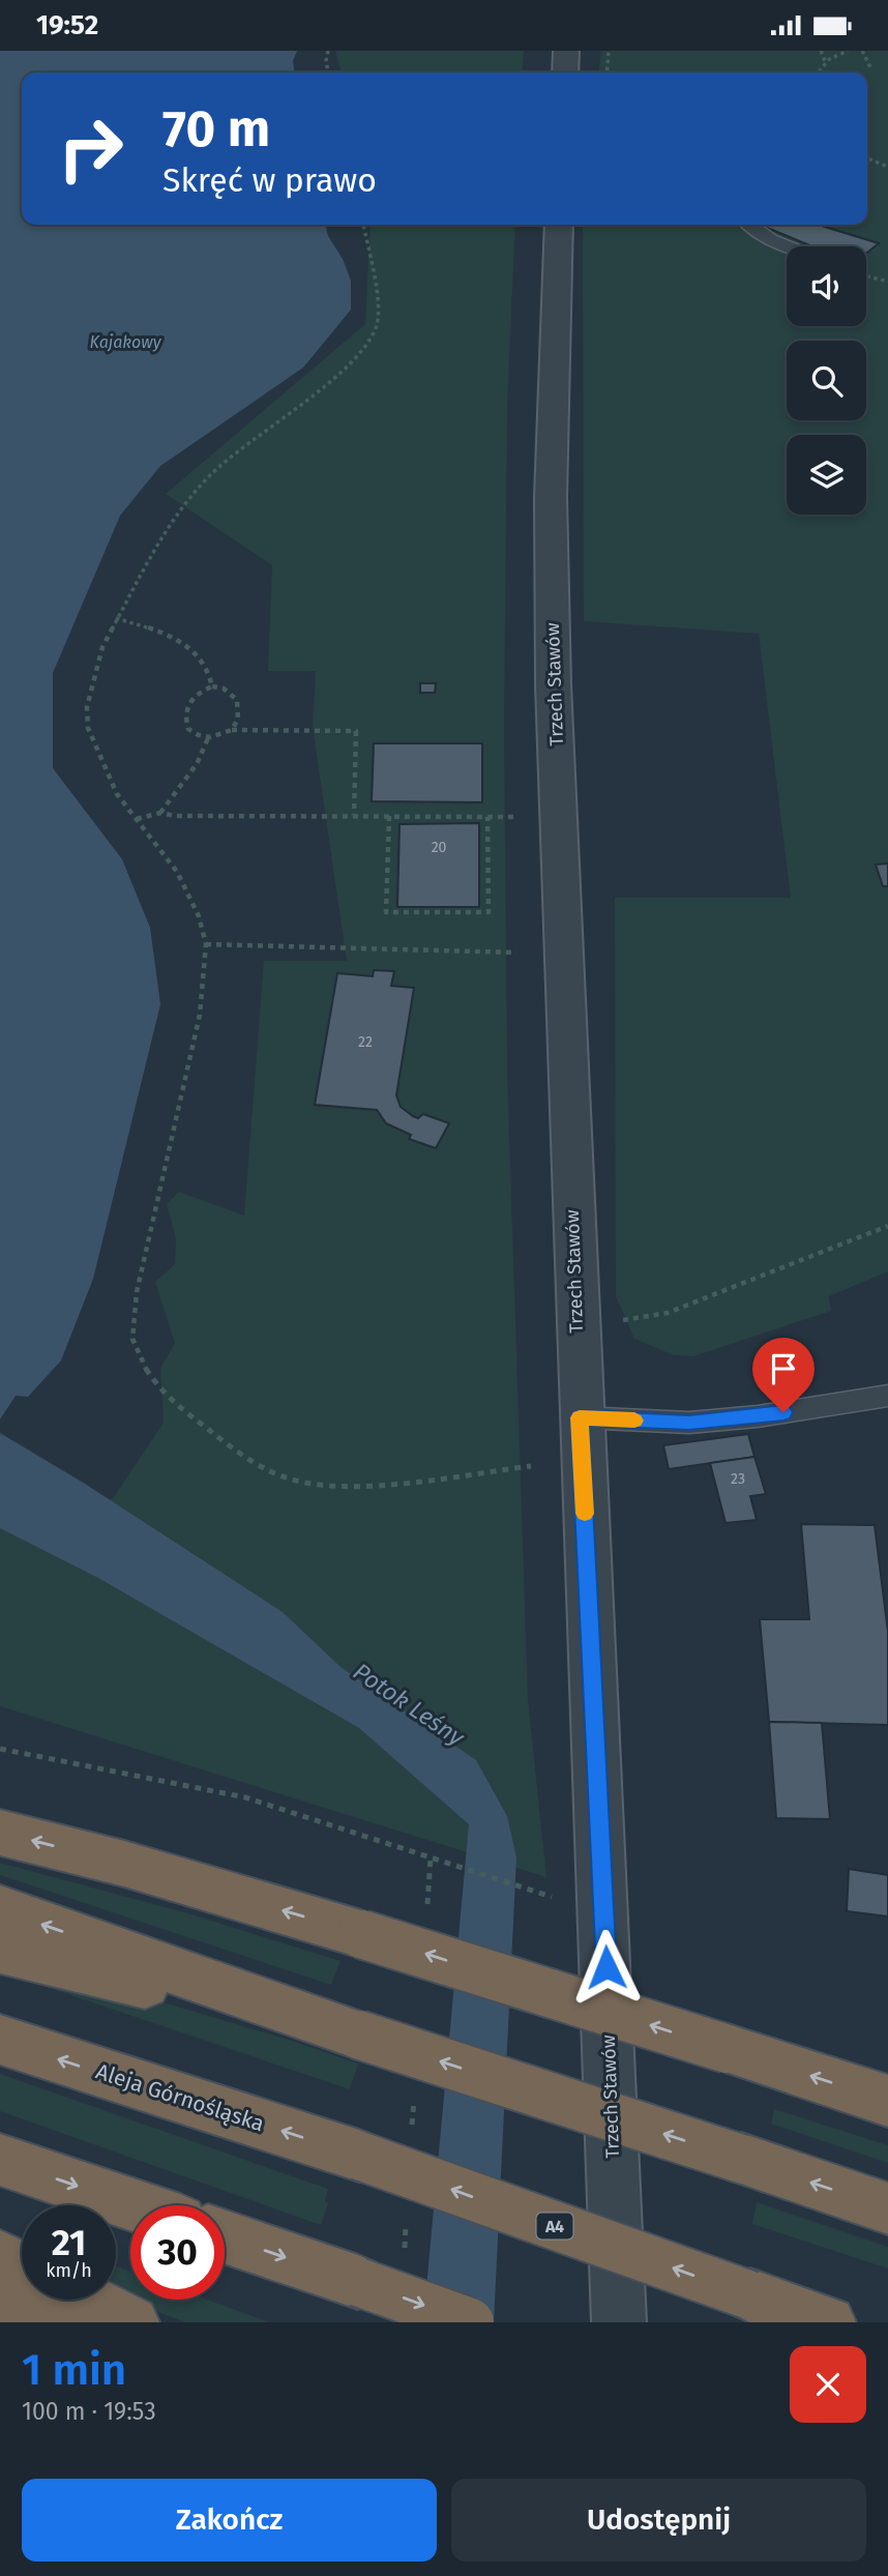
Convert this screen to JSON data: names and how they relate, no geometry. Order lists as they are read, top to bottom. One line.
{"streets":{"highway":["Aleja Górnośląska","A4"],"street":["Trzech Stawów"]},"water":["Kajakowy","Potok Leśny"],"house_numbers":["20","22","23"],"page":{"status":"19:52","turn":["70 m","Skręć w prawo"],"speed":"21 km/h","limit":"30","heading":["1 min","100 m · 19:53"],"buttons":["Zakończ","Udostępnij"]}}
